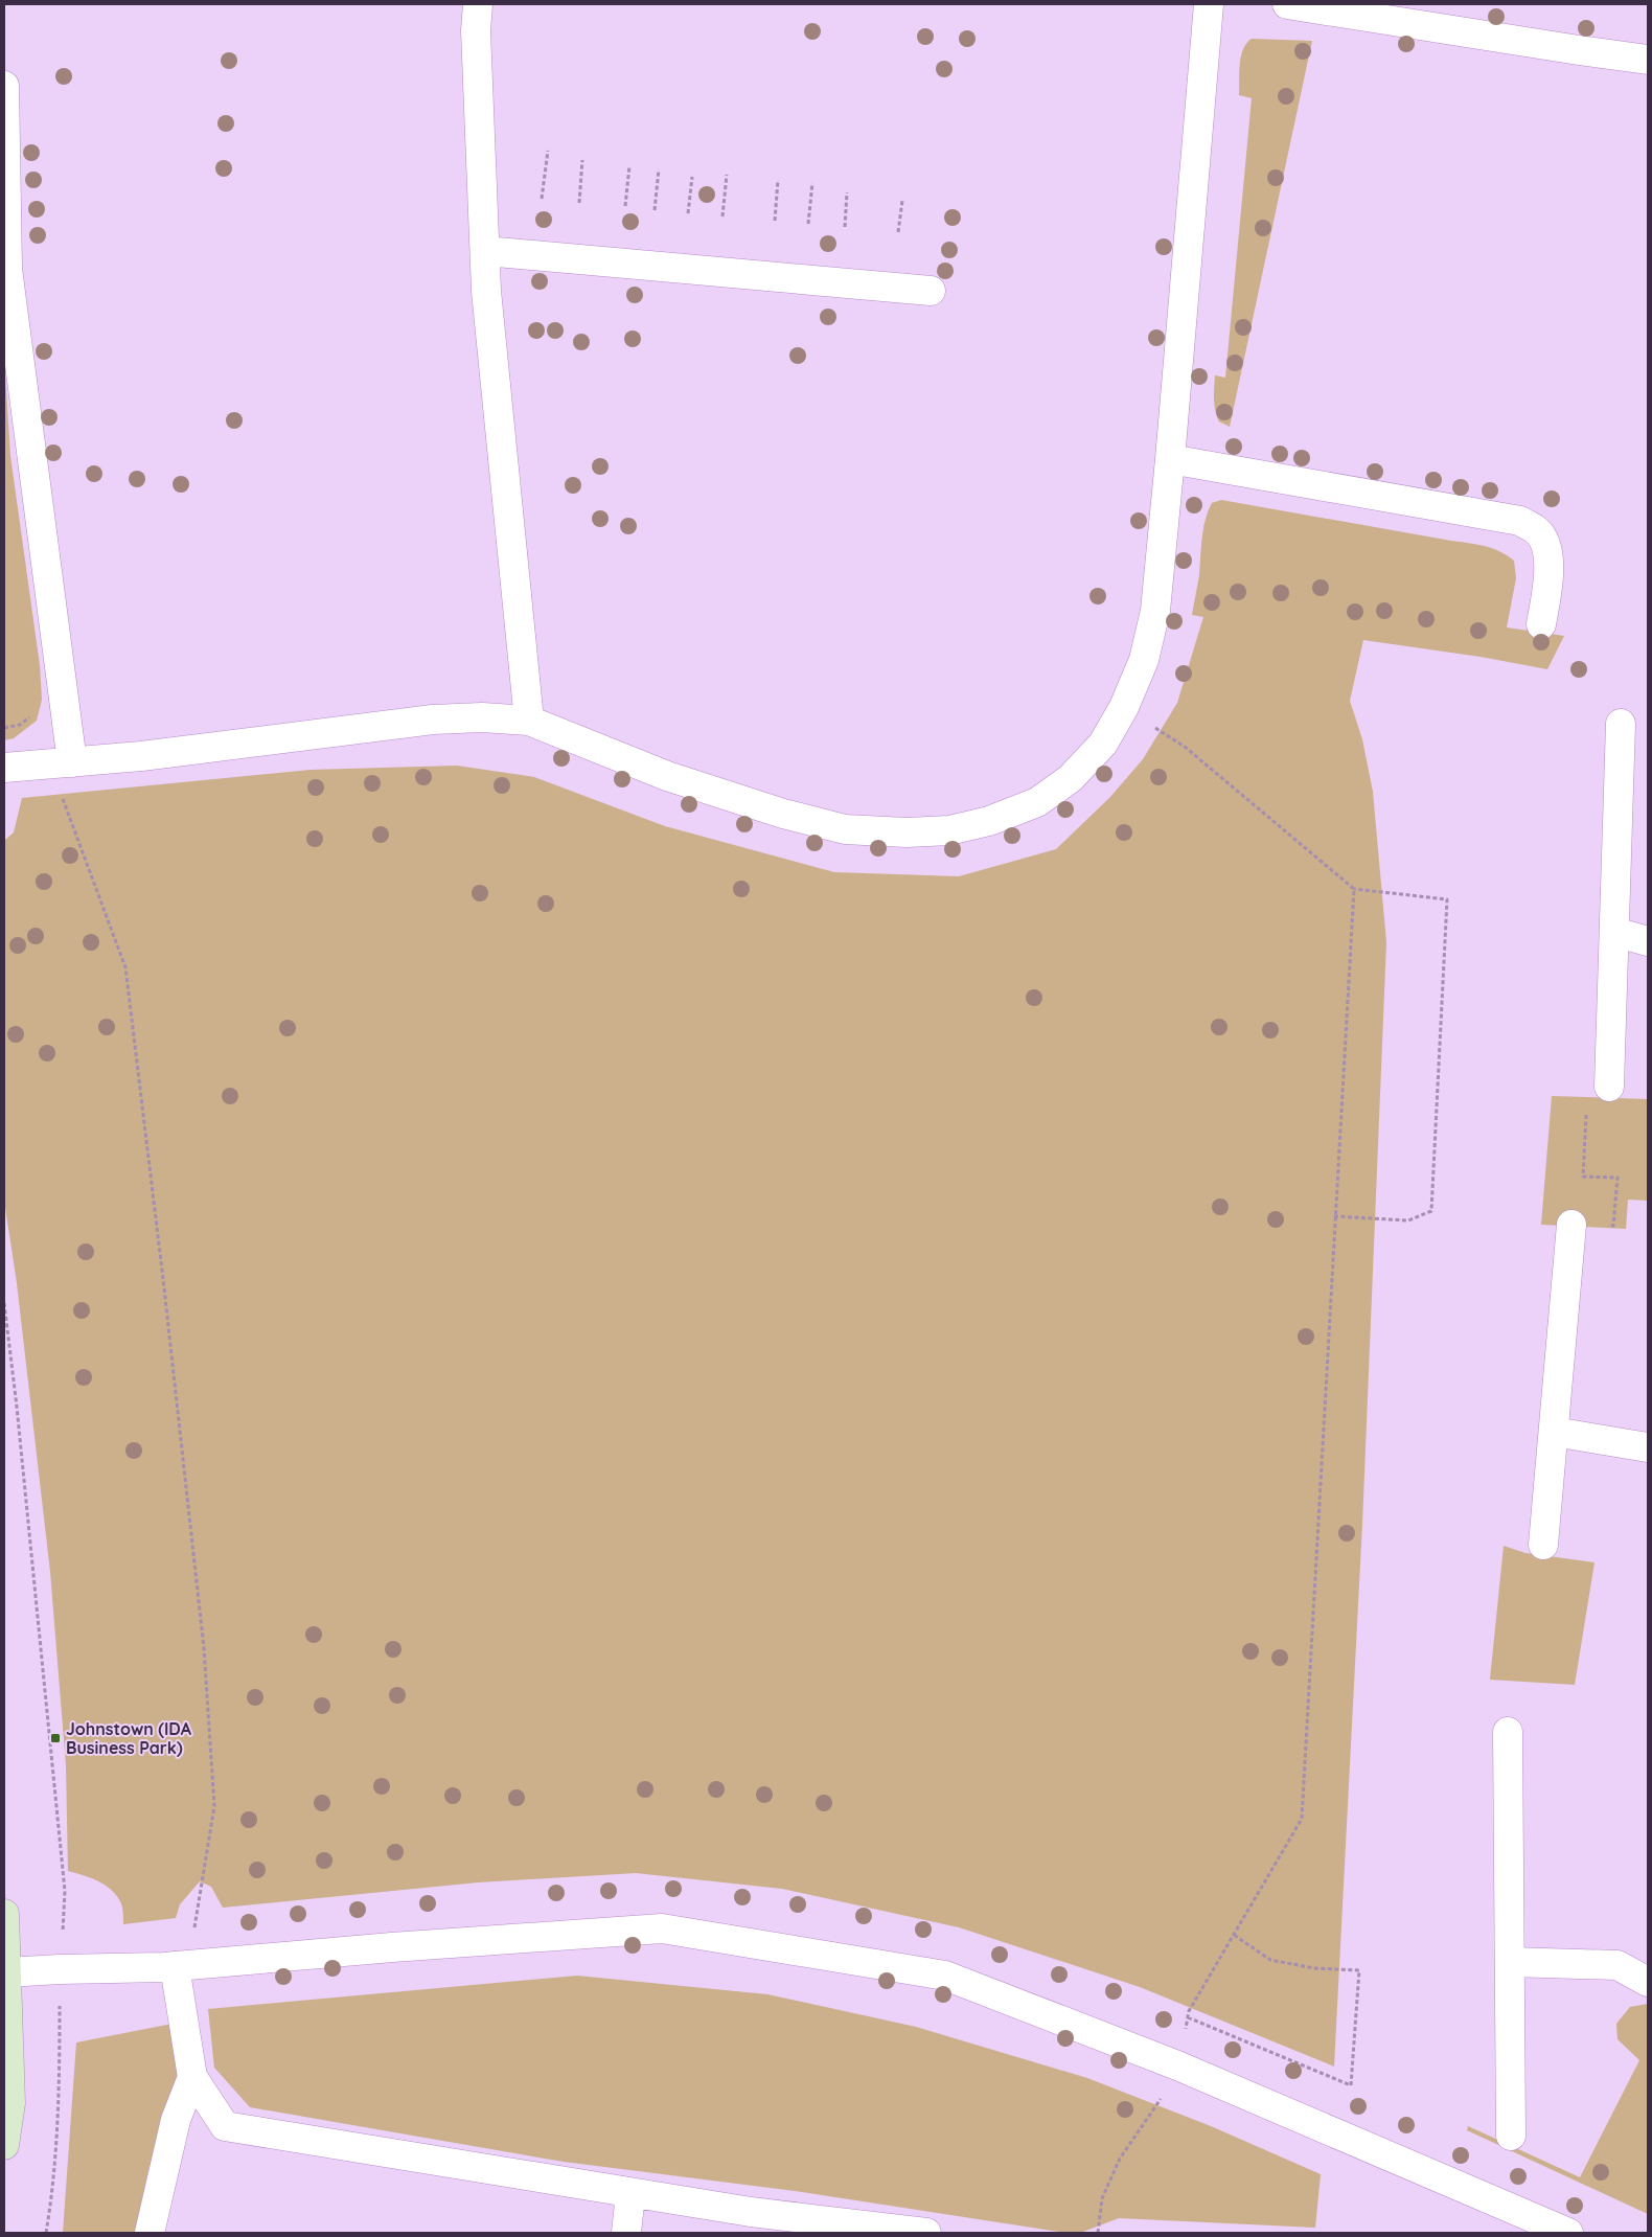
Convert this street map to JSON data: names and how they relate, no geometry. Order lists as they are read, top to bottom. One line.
{"places":{"transit":["Johnstown (IDA Business Park)"]}}
